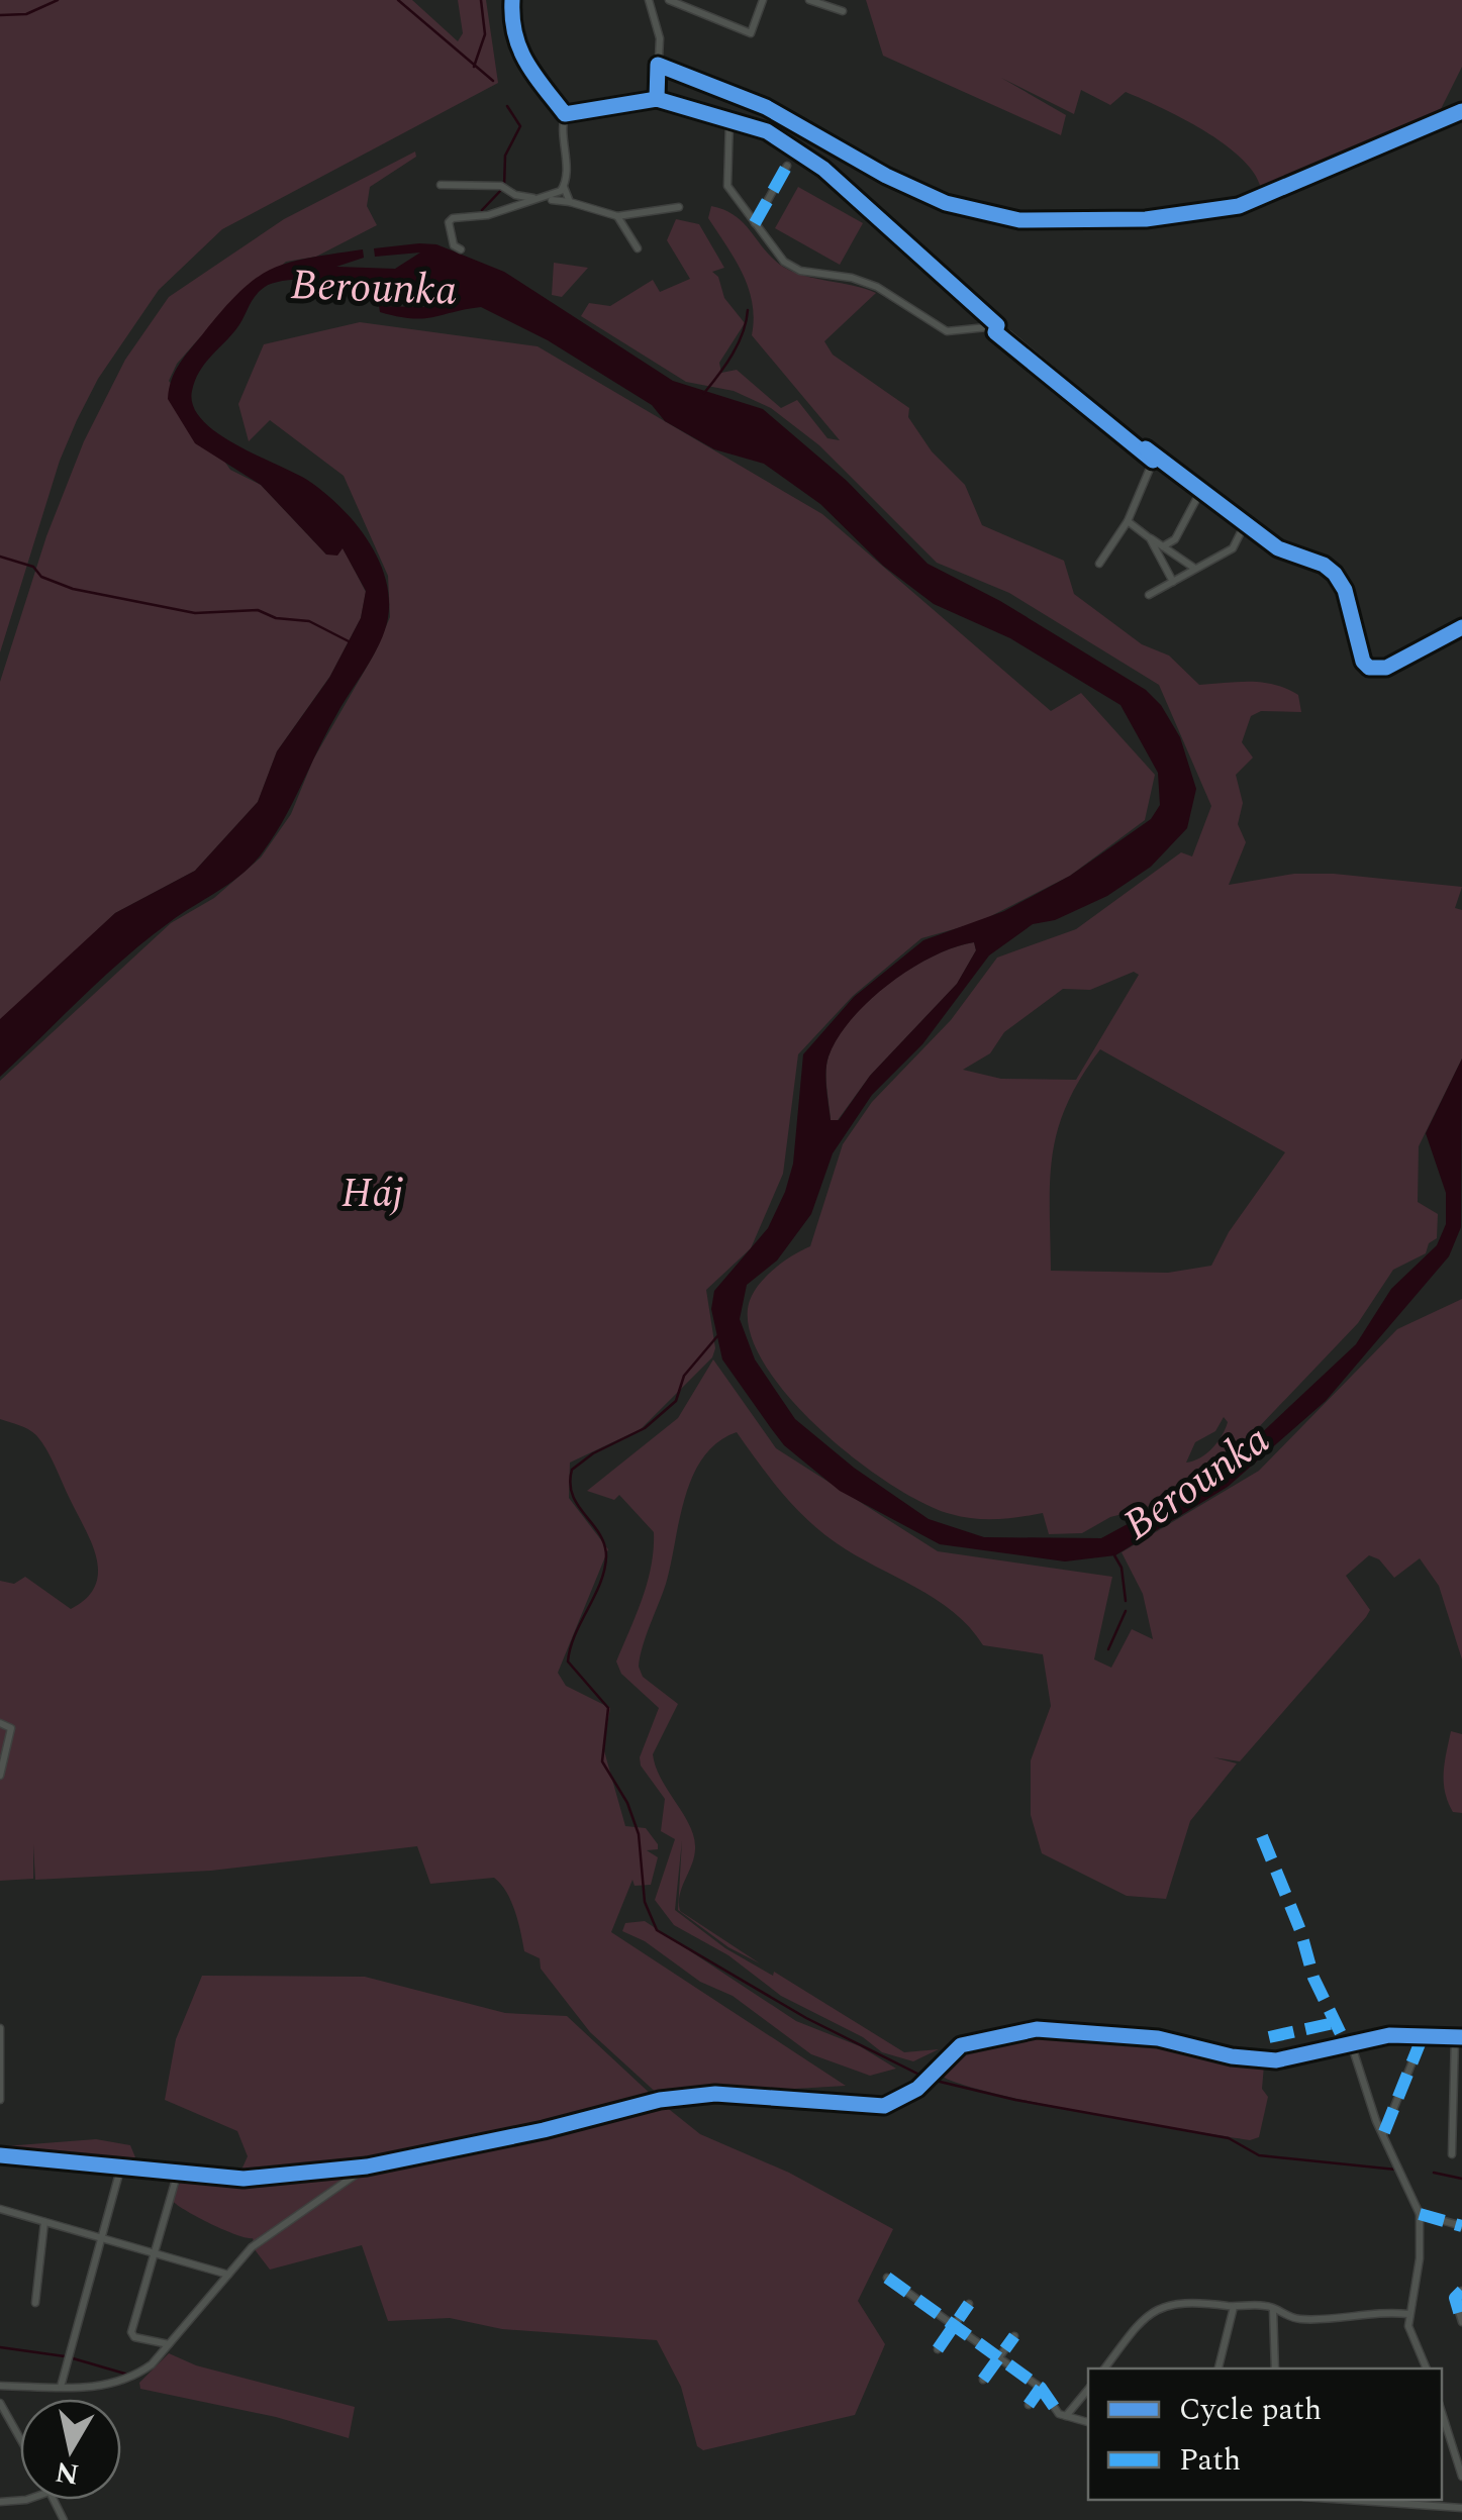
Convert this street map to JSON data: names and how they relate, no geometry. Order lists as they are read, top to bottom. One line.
{"water":["Berounka"],"parks":["Háj"],"legend":["Cycle path","Path"],"north":"bottom"}
